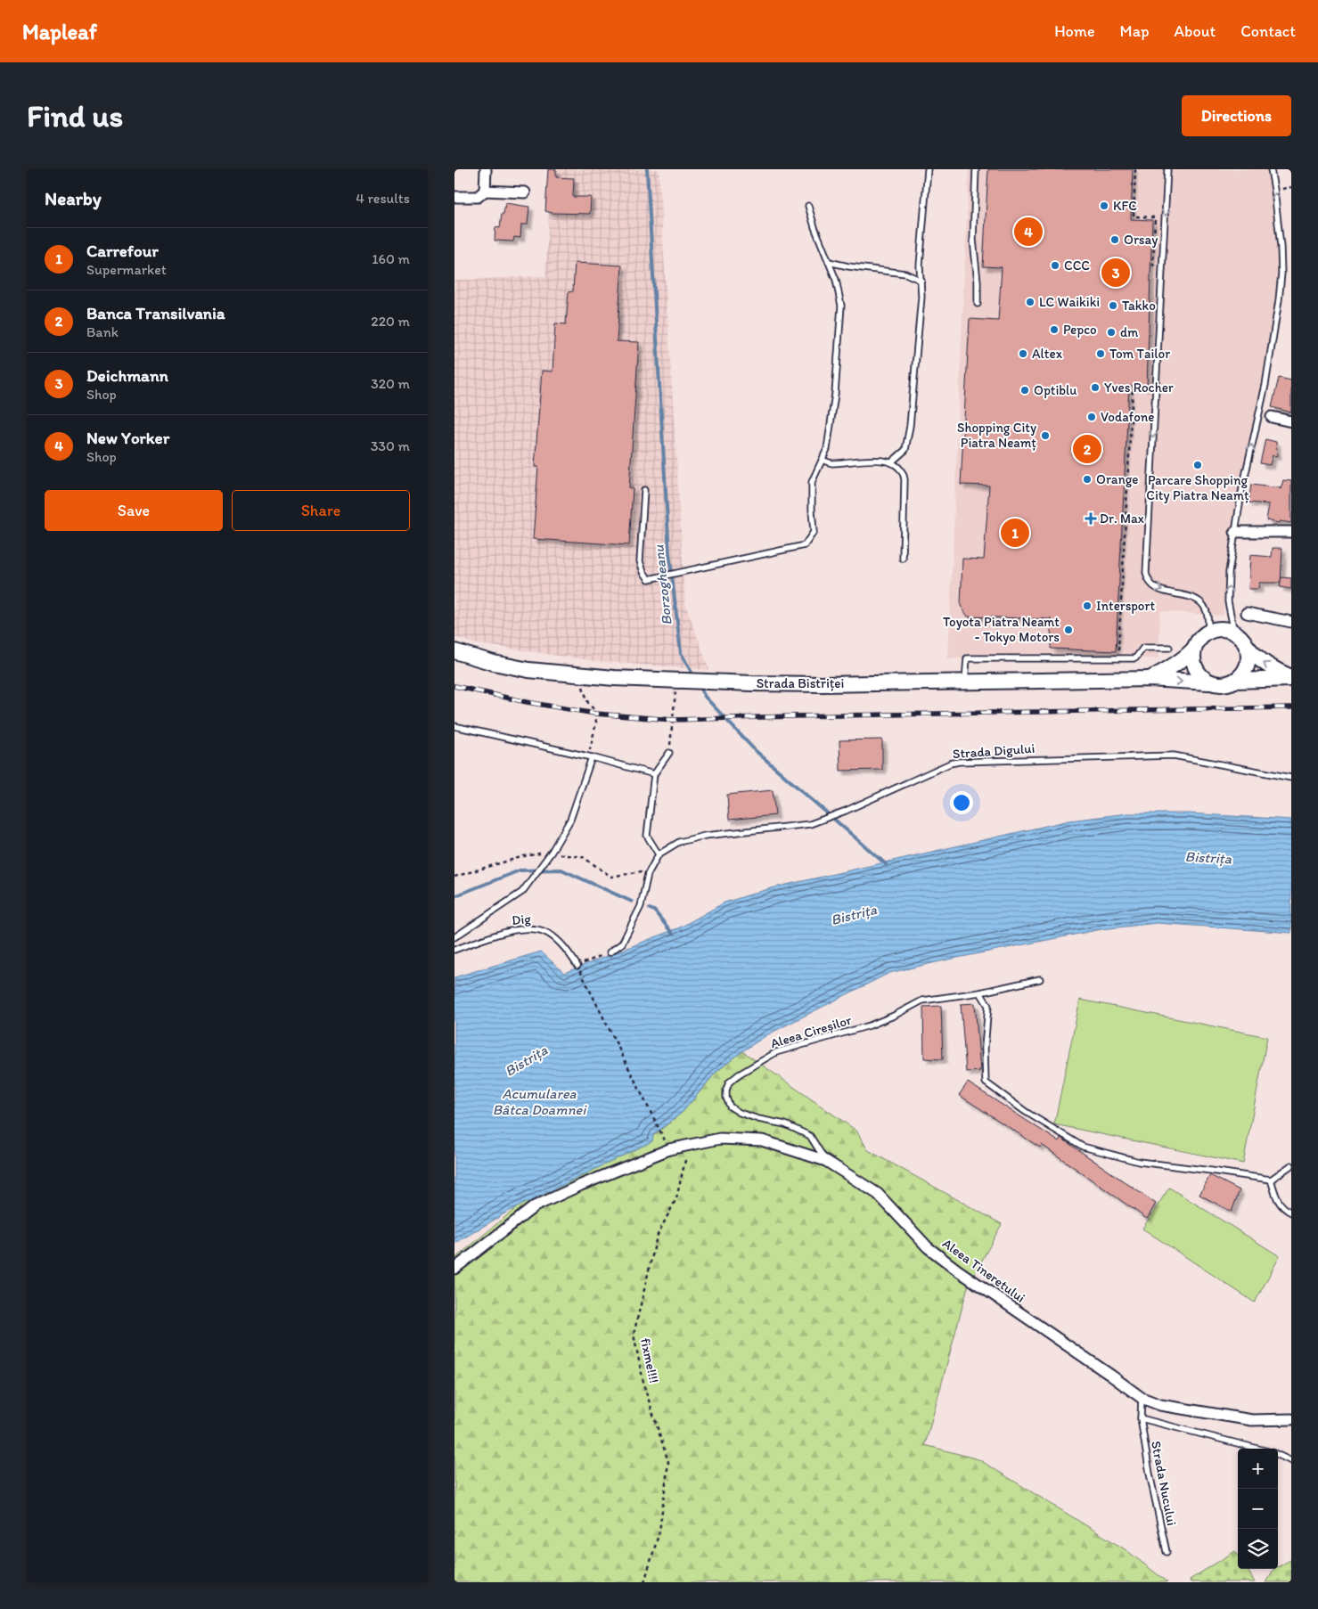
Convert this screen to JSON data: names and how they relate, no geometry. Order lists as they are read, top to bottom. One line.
{"streets":{"main road":["Strada Bistriței"],"street":["Aleea Tineretului"],"lane":["Strada Digului","Dig","Aleea Cireșilor","Strada Nucului"],"path":["fixme!!!!"]},"crossings":[["Aleea Cireșilor","Aleea Tineretului"],["Aleea Tineretului","fixme!!!!"],["Aleea Tineretului","Strada Nucului"]],"water":["Borzogheanu","Bistrița","Acumularea Bâtca Doamnei"],"places":{"other":["KFC","Orsay","CCC","LC Waikiki","Takko","Pepco","dm","Altex","Tom Tailor","Yves Rocher","Optiblu","Vodafone","Shopping City Piatra Neamț","Parcare Shopping City Piatra Neamț","Orange","Intersport","Toyota Piatra Neamt - Tokyo Motors"],"health":["Dr. Max"]},"page":{"header":"Mapleaf","nav":["Home","Map","About","Contact"],"buttons":["Directions",["Save","Share"]],"title":"Find us","heading":["Nearby","4 results"],"pins":["4","3","2","1"],"list":[{"mark":"1","name":"Carrefour","note":"Supermarket","value":"160 m"},{"mark":"2","name":"Banca Transilvania","note":"Bank","value":"220 m"},{"mark":"3","name":"Deichmann","note":"Shop","value":"320 m"},{"mark":"4","name":"New Yorker","note":"Shop","value":"330 m"}],"map_buttons":["+","−"]}}
